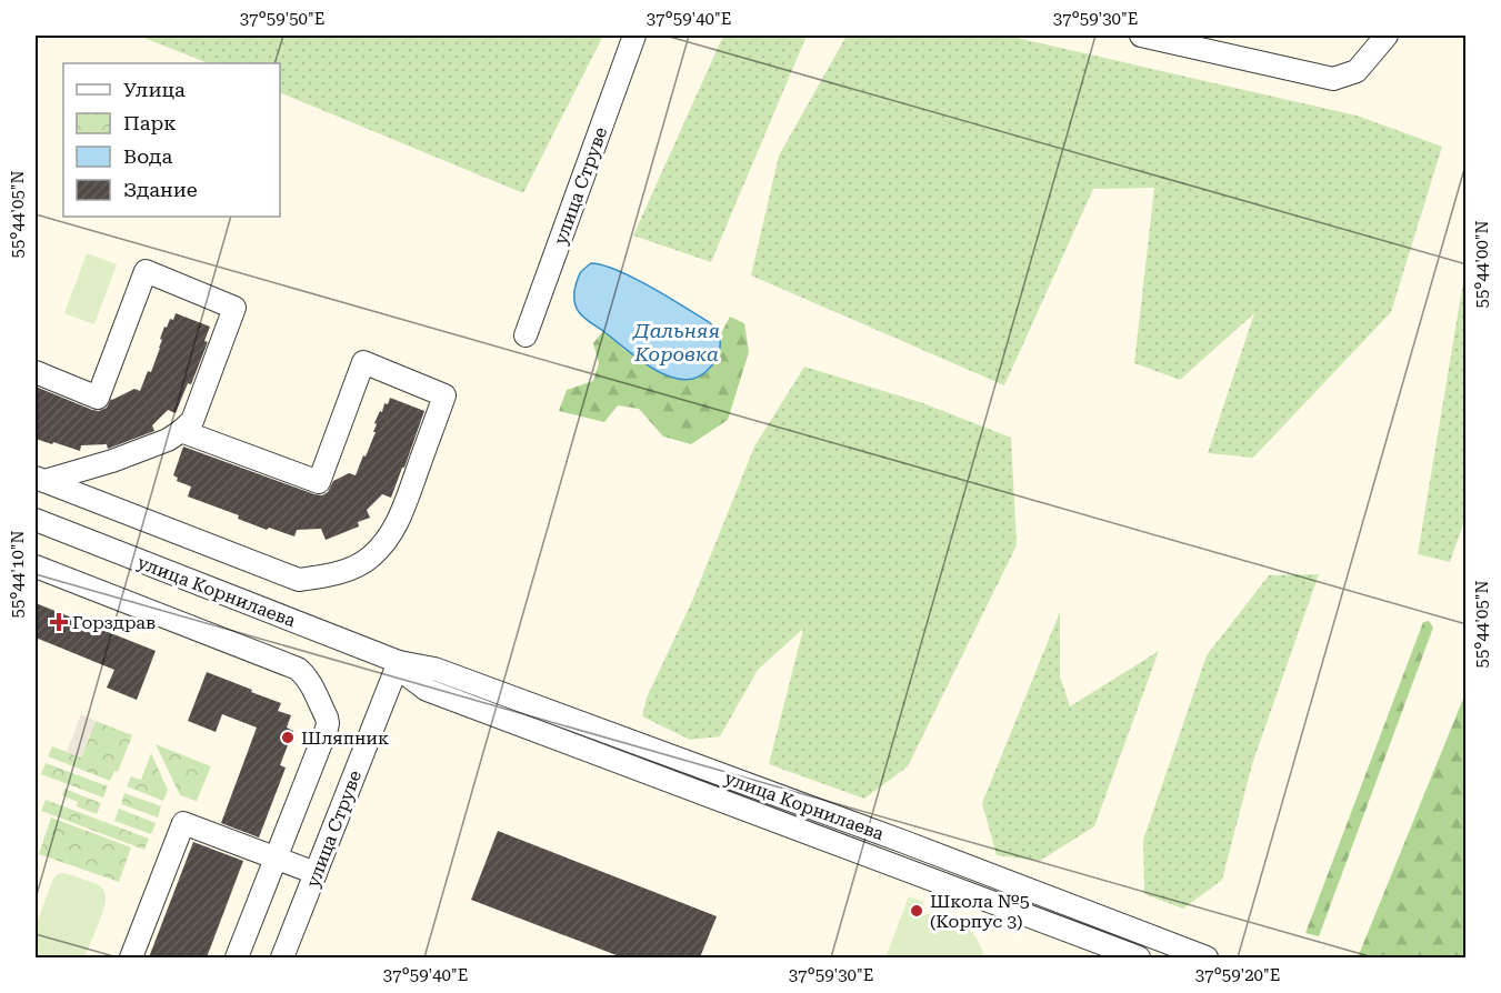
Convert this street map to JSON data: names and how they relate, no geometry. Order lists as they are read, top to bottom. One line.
{"streets":{"street":["улица Струве","улица Корнилаева"]},"crossings":[["улица Струве","улица Корнилаева"]],"water":["Дальняя Коровка"],"places":{"health":["Горздрав"],"other":["Шляпник","Школа №5 (Корпус 3)"]},"legend":["Улица","Парк","Вода","Здание"],"coordinates":["37°59'50\"E","37°59'40\"E","37°59'30\"E","55°44'05\"N","55°44'00\"N","55°44'10\"N","37°59'20\"E"]}
